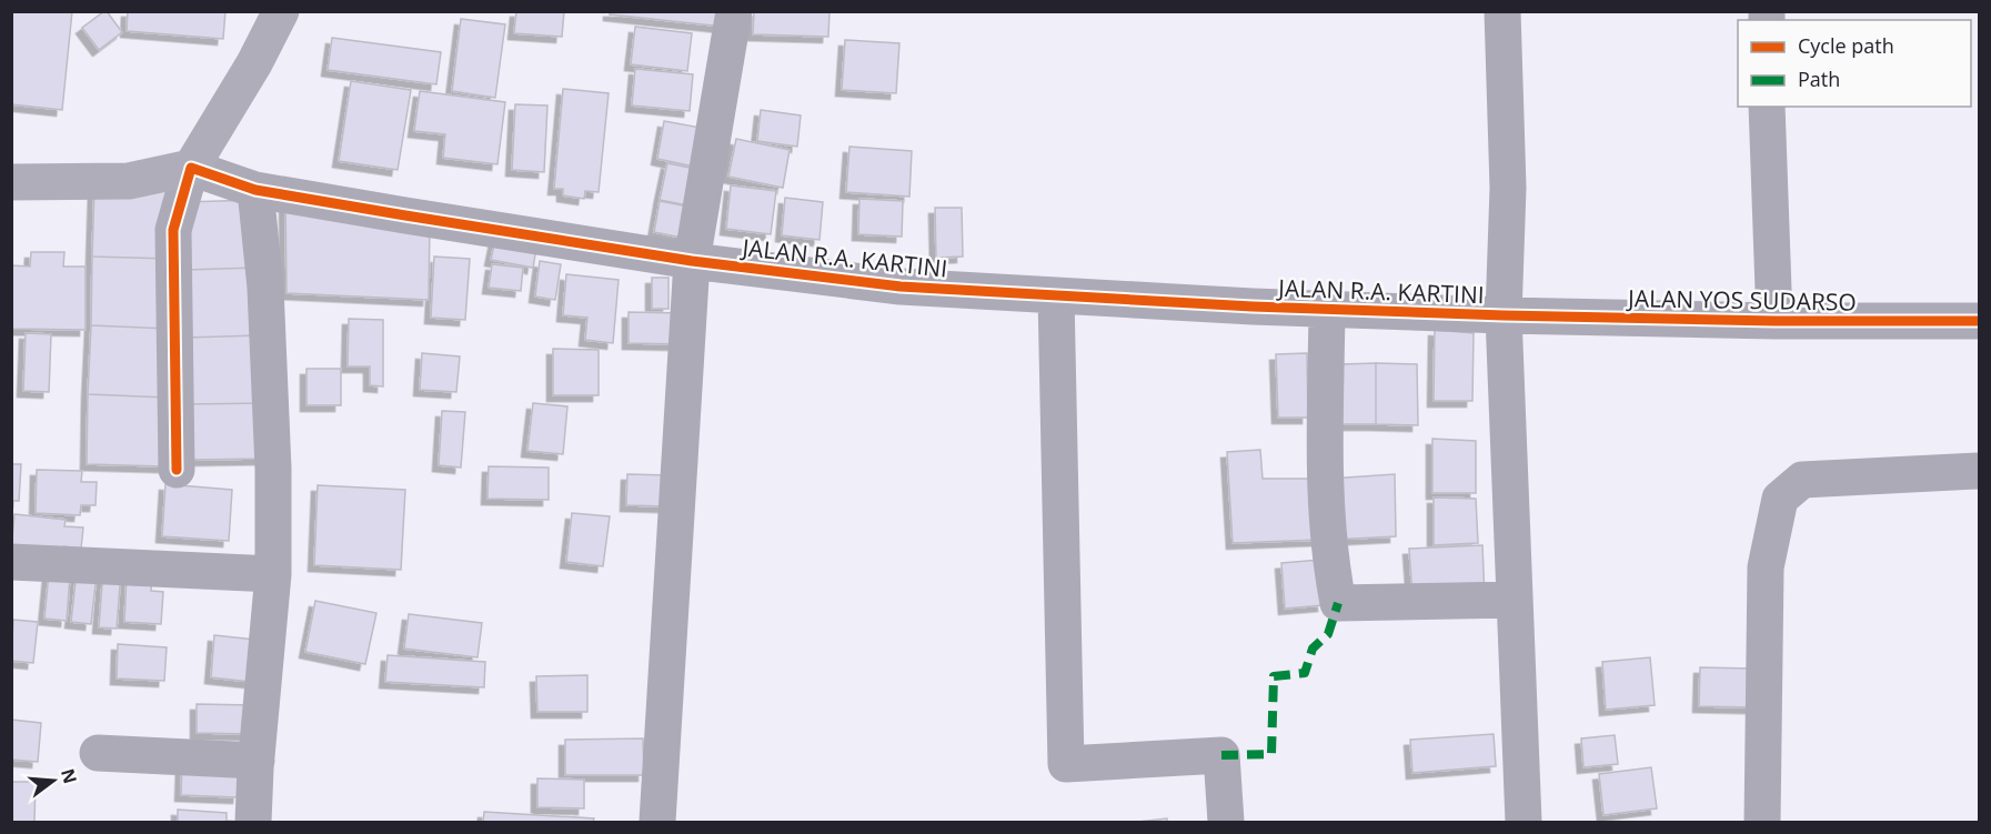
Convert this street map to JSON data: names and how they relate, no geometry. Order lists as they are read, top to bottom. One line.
{"streets":{"street":["JALAN R.A. KARTINI","JALAN YOS SUDARSO"]},"crossings":[["JALAN R.A. KARTINI","JALAN YOS SUDARSO"]],"legend":["Cycle path","Path"],"north":"right"}
